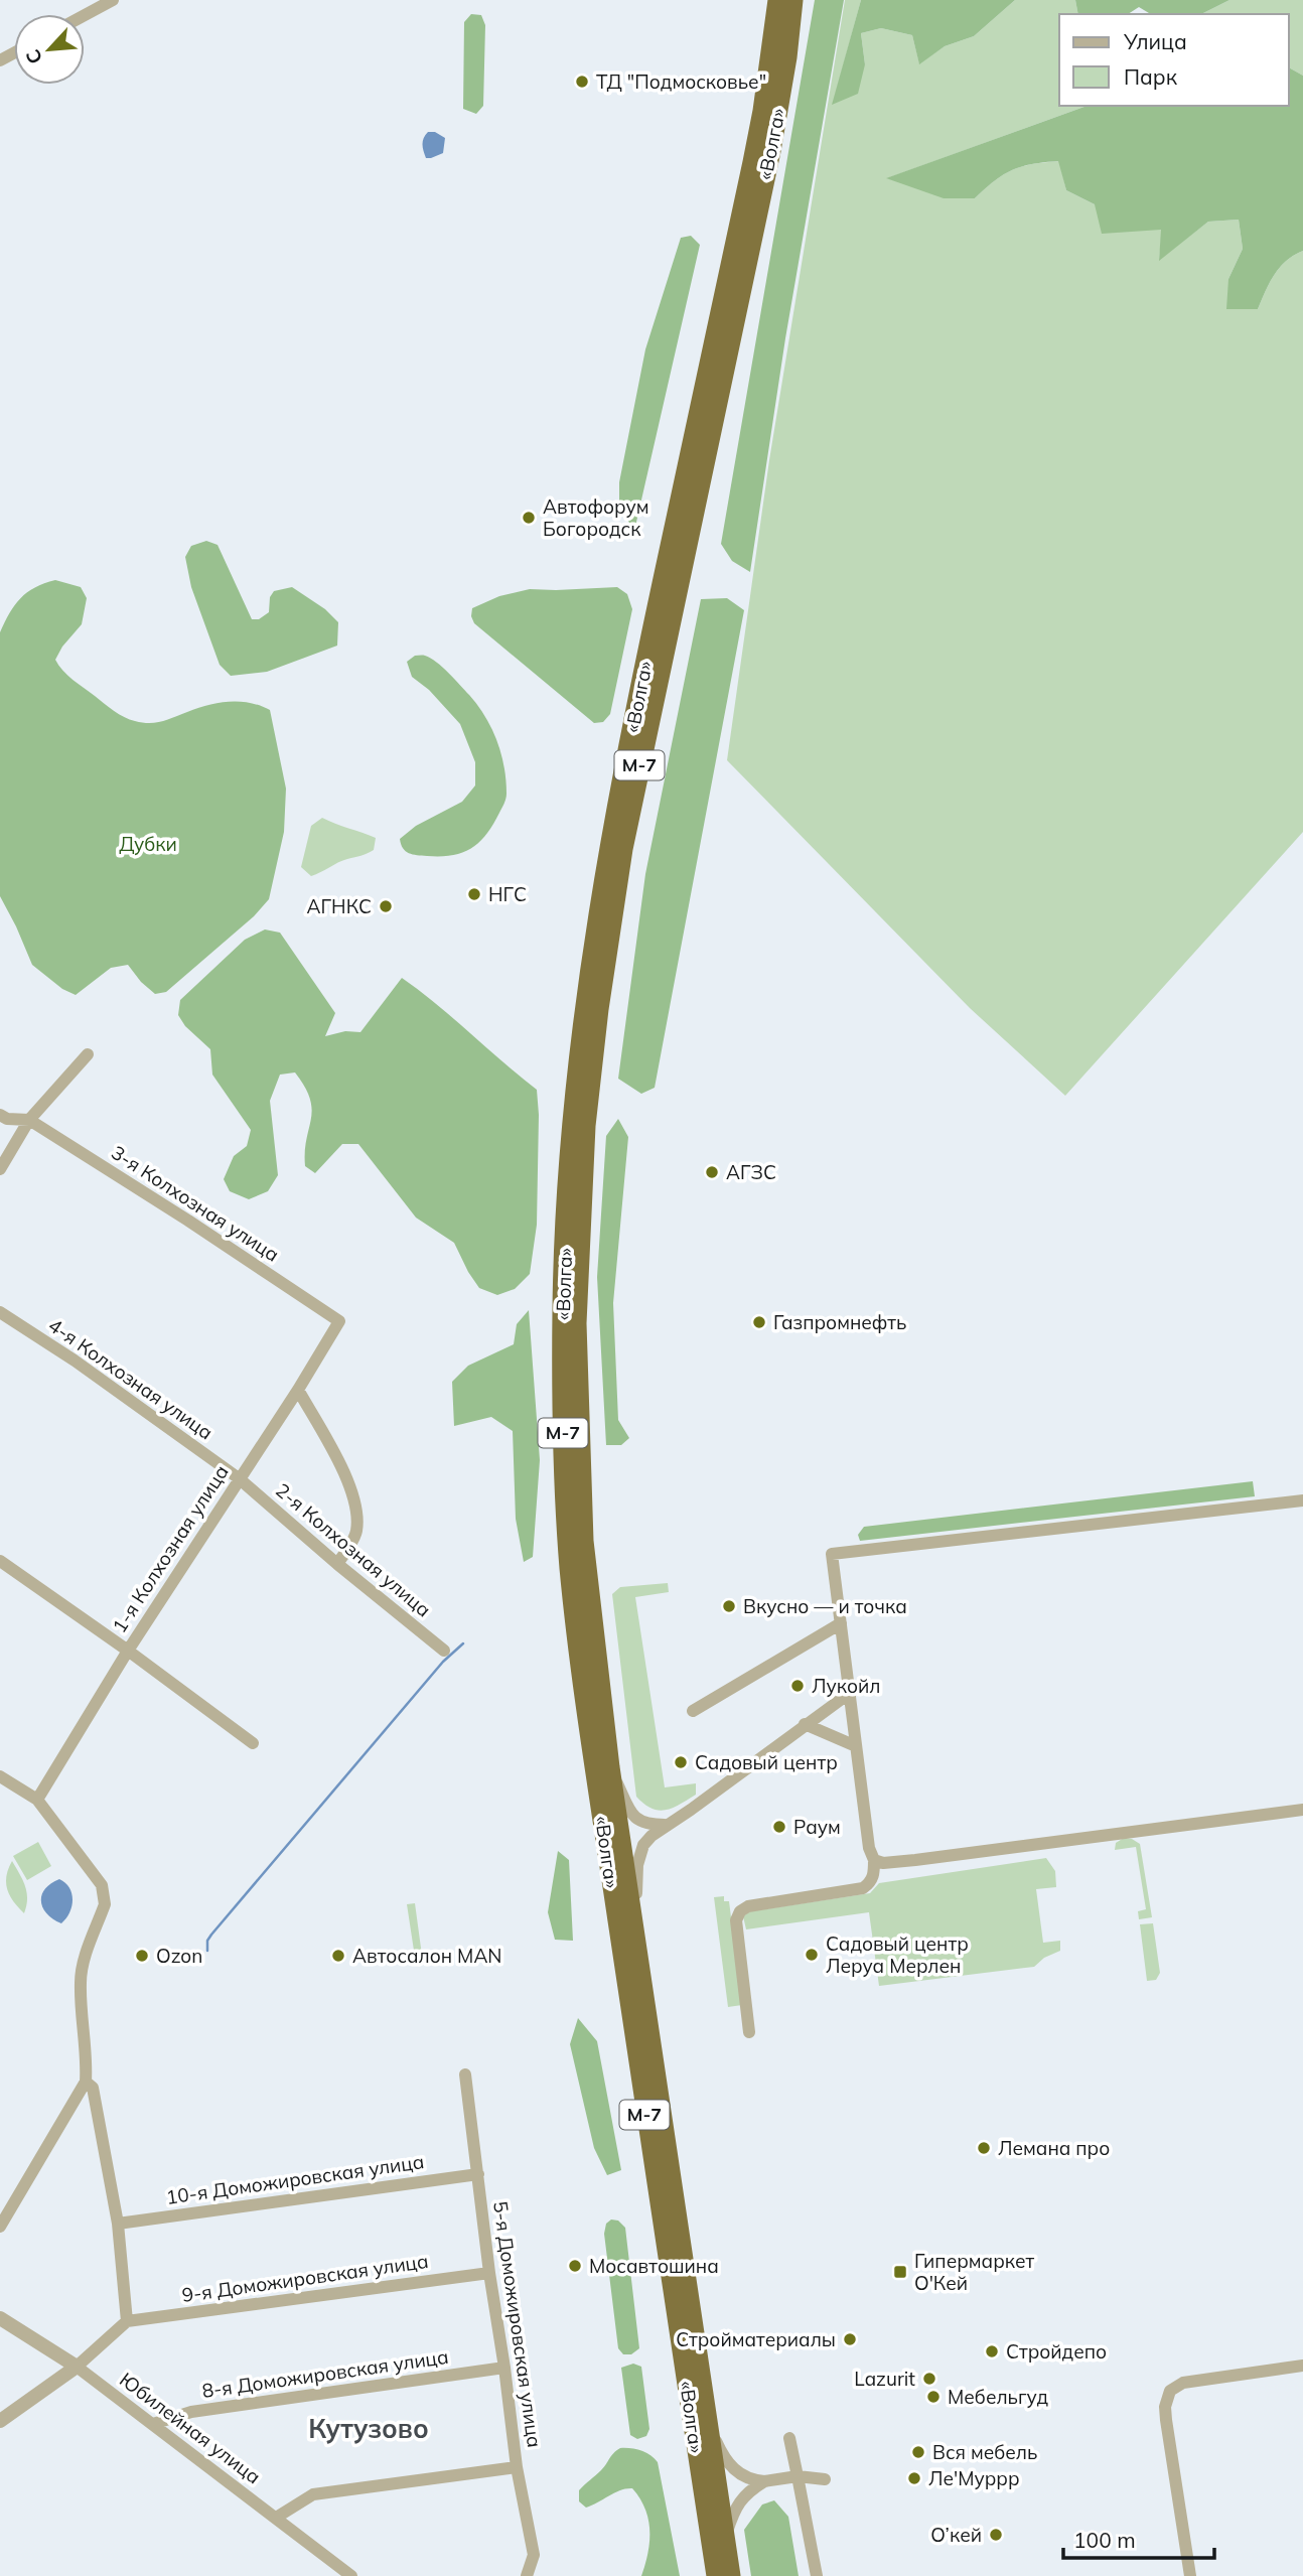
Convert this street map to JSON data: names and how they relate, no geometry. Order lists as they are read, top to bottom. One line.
{"streets":{"highway":["«Волга»","М-7"],"street":["3-я Колхозная улица","4-я Колхозная улица","1-я Колхозная улица","2-я Колхозная улица","10-я Доможировская улица","9-я Доможировская улица","5-я Доможировская улица","8-я Доможировская улица","Юбилейная улица"]},"crossings":[["3-я Колхозная улица","1-я Колхозная улица"],["4-я Колхозная улица","1-я Колхозная улица"],["4-я Колхозная улица","2-я Колхозная улица"],["1-я Колхозная улица","2-я Колхозная улица"],["10-я Доможировская улица","5-я Доможировская улица"],["9-я Доможировская улица","5-я Доможировская улица"],["5-я Доможировская улица","8-я Доможировская улица"],["8-я Доможировская улица","Юбилейная улица"]],"districts":["Кутузово"],"parks":["Дубки"],"places":{"other":["ТД \"Подмосковье\"","Автофорум Богородск","НГС","АГНКС","АГЗС","Газпромнефть","Вкусно — и точка","Лукойл","Садовый центр","Раум","Садовый центр Леруа Мерлен","Ozon","Автосалон MAN","Лемана про","Мосавтошина","Стройматериалы","Стройдепо","Lazurit","Мебельгуд","Вся мебель","Ле'Муррр","О’кей"],"transit":["Гипермаркет О'Кей"]},"legend":["Улица","Парк"],"scale_bar":"100 m","north":"bottom left"}
